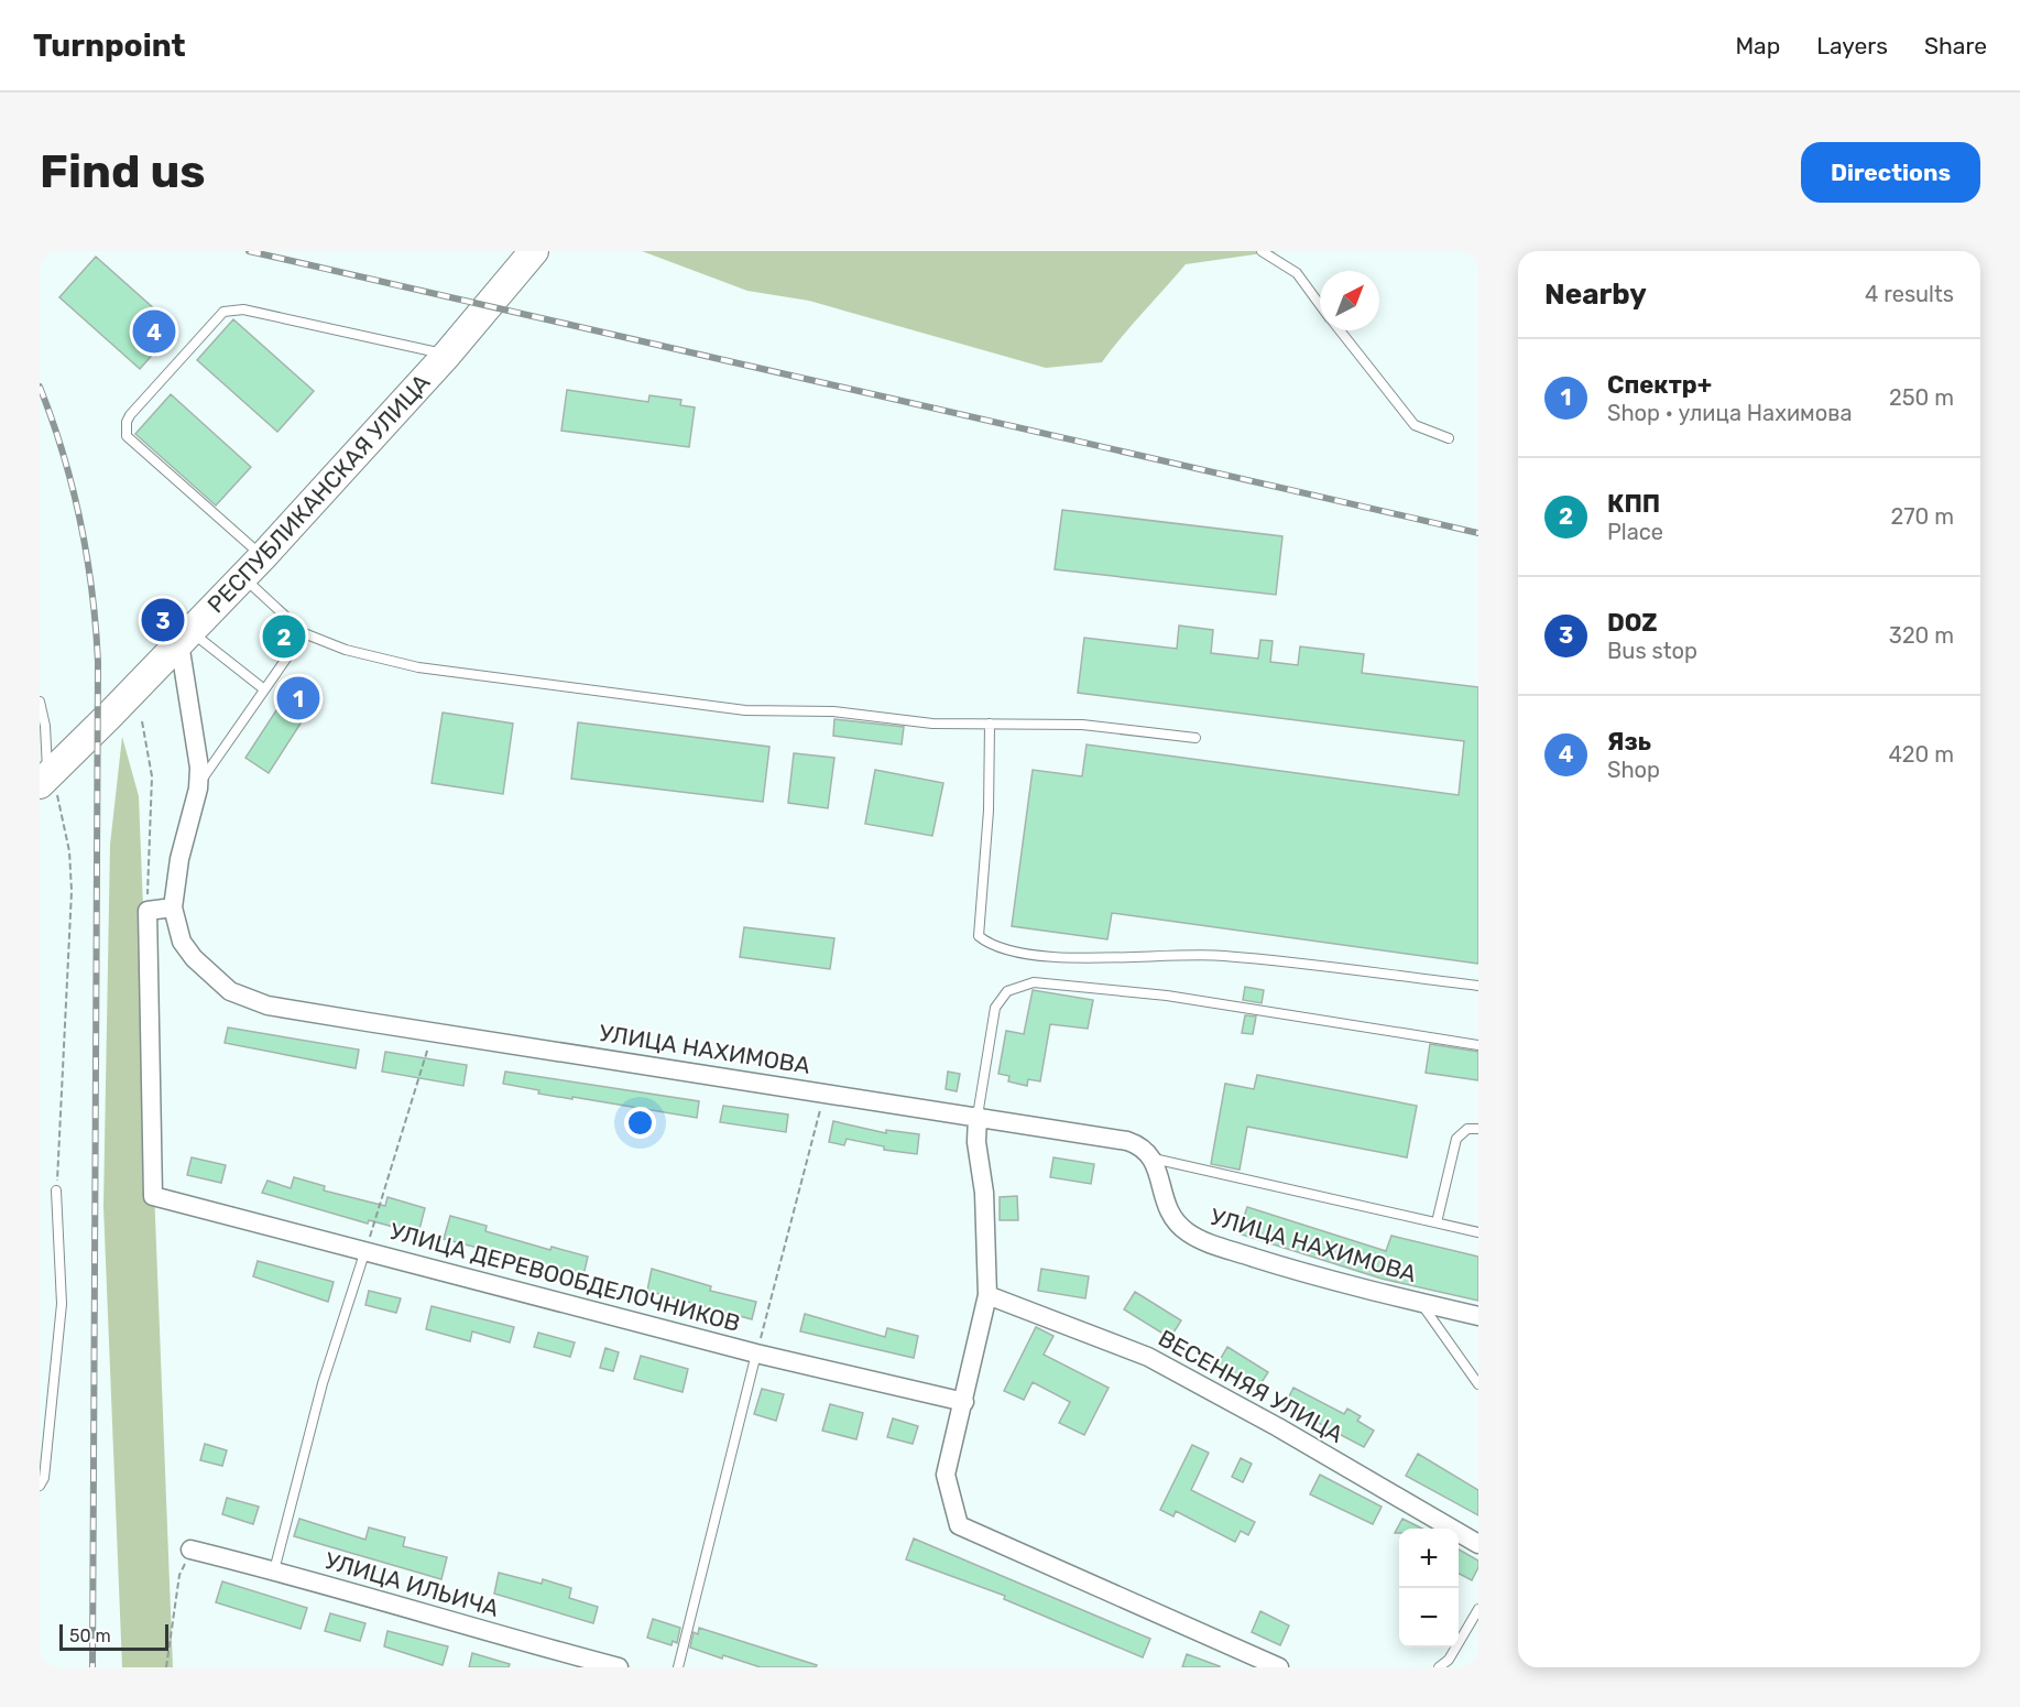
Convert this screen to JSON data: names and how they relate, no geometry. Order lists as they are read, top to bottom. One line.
{"streets":{"main road":["РЕСПУБЛИКАНСКАЯ УЛИЦА"],"street":["УЛИЦА НАХИМОВА","УЛИЦА ДЕРЕВООБДЕЛОЧНИКОВ","ВЕСЕННЯЯ УЛИЦА","УЛИЦА ИЛЬИЧА"]},"crossings":[["РЕСПУБЛИКАНСКАЯ УЛИЦА","УЛИЦА НАХИМОВА"]],"scale_bar":"50 m","north":"top right","page":{"header":"Turnpoint","nav":["Map","Layers","Share"],"buttons":"Directions","title":"Find us","heading":["Nearby","4 results"],"pins":["4","3","2","1"],"list":[{"mark":"1","name":"Спектр+","note":"Shop · улица Нахимова","value":"250 m"},{"mark":"2","name":"КПП","note":"Place","value":"270 m"},{"mark":"3","name":"DOZ","note":"Bus stop","value":"320 m"},{"mark":"4","name":"Язь","note":"Shop","value":"420 m"}],"map_buttons":["+","−"],"scale":"50 m"}}
